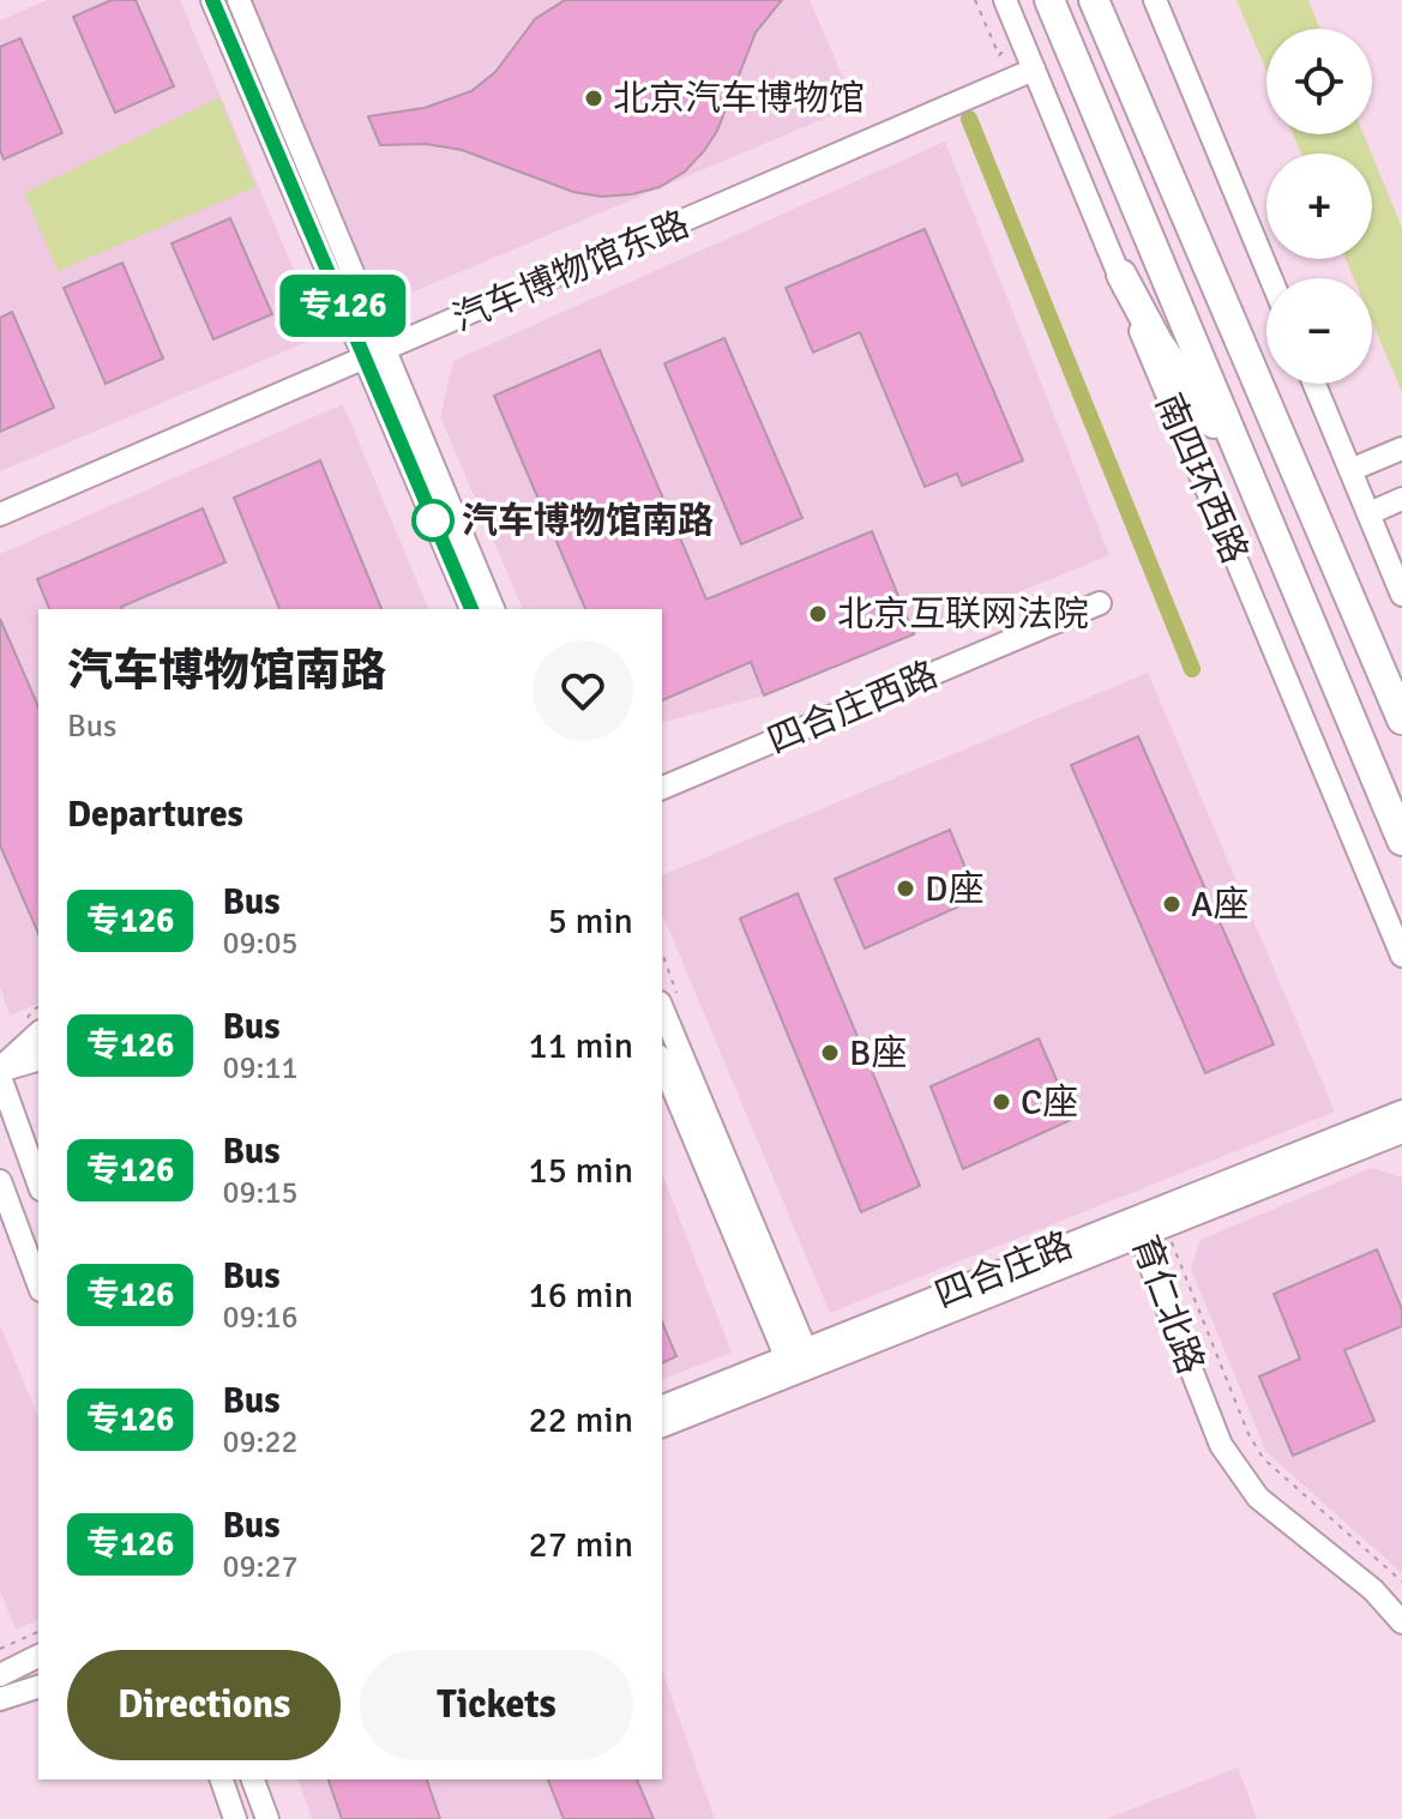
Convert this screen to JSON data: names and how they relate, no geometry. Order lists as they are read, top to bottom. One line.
{"streets":{"highway":["南四环西路"],"street":["汽车博物馆东路","四合庄西路","四合庄路","育仁北路"]},"crossings":[["汽车博物馆东路","南四环西路"],["四合庄路","育仁北路"]],"places":["北京汽车博物馆","汽车博物馆南路","北京互联网法院","D座","A座","B座","C座"],"lines":["bus line 专126"],"page":{"on_map":"专126","map_buttons":["+","−"],"heading":[["汽车博物馆南路","Bus"],"Departures"],"list":[{"mark":"专126","name":"Bus","note":"09:05","value":"5 min"},{"mark":"专126","name":"Bus","note":"09:11","value":"11 min"},{"mark":"专126","name":"Bus","note":"09:15","value":"15 min"},{"mark":"专126","name":"Bus","note":"09:16","value":"16 min"},{"mark":"专126","name":"Bus","note":"09:22","value":"22 min"},{"mark":"专126","name":"Bus","note":"09:27","value":"27 min"}],"buttons":["Directions","Tickets"]}}
